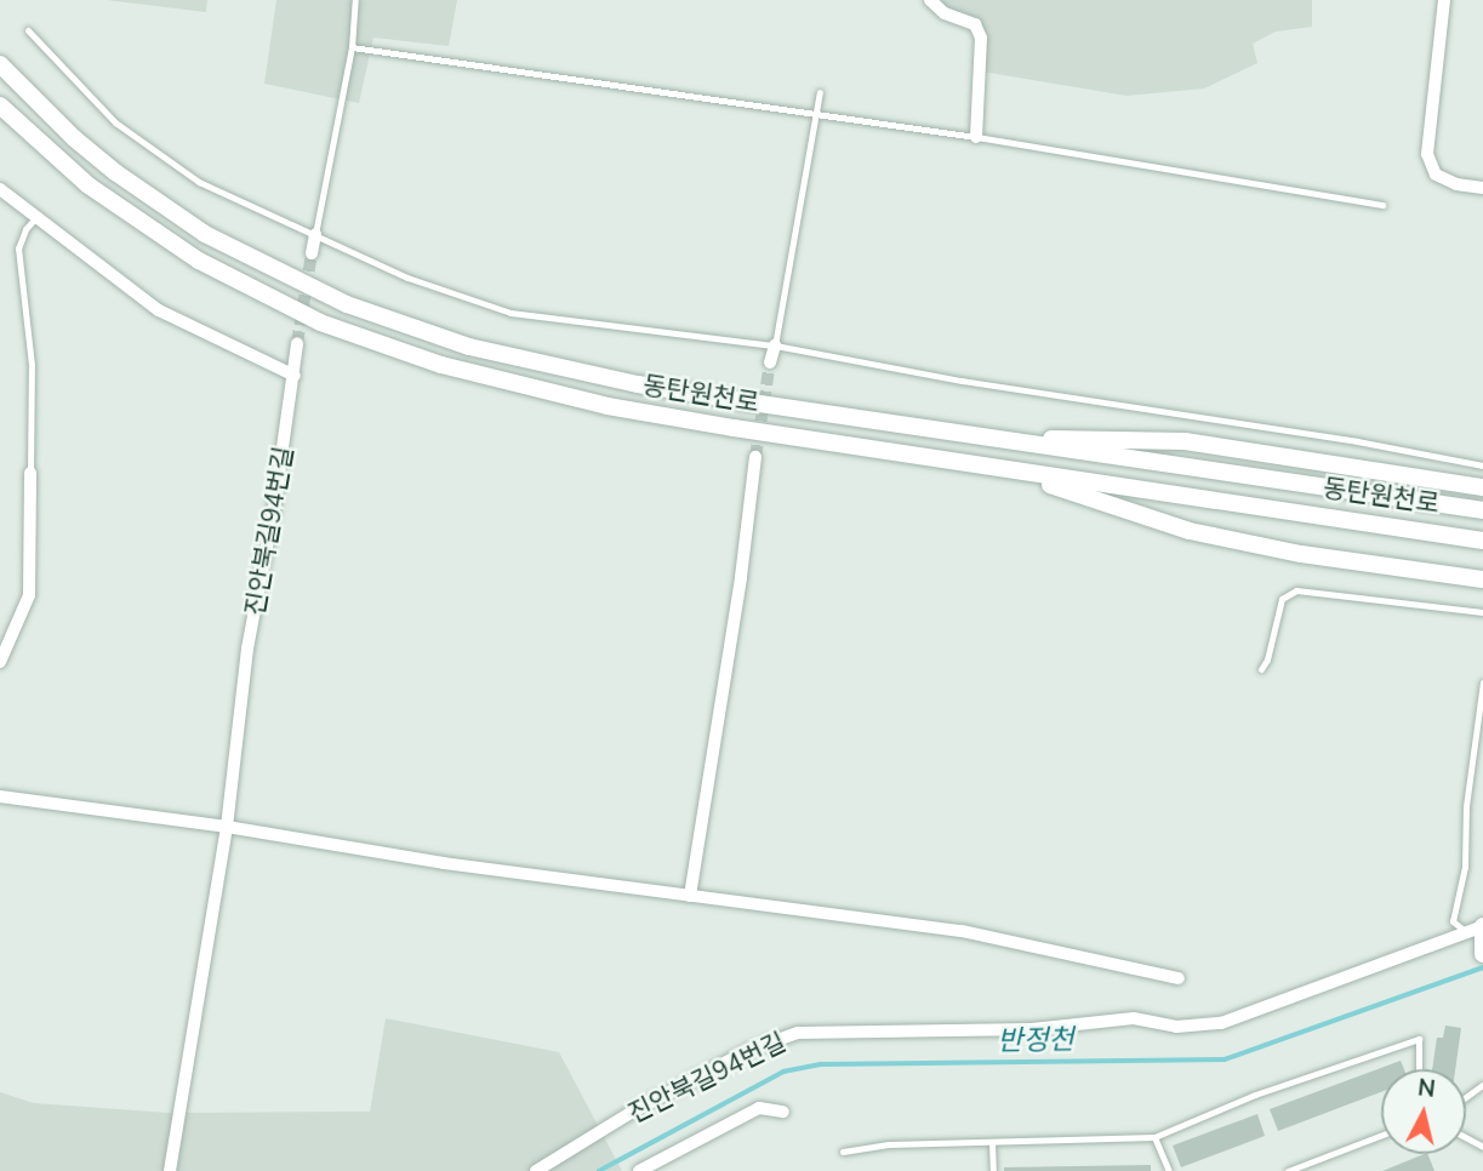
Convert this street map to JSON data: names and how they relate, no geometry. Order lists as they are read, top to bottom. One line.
{"streets":{"main road":["동탄원천로"],"street":["진안북길94번길"]},"water":["반정천"],"north":"top"}
